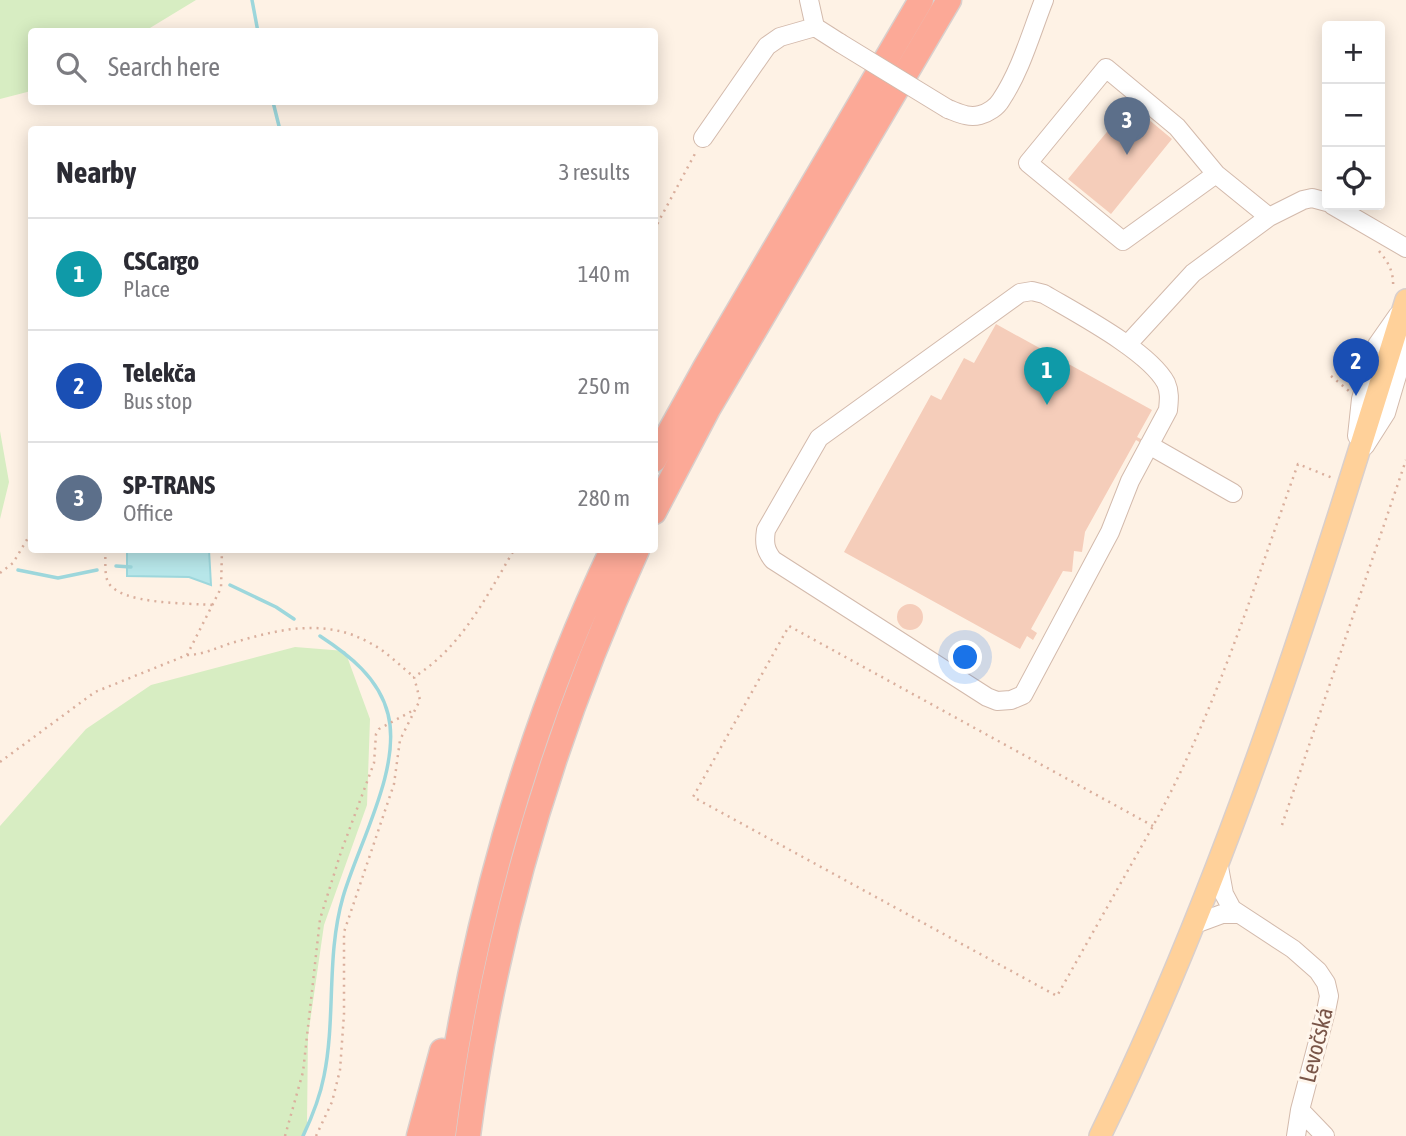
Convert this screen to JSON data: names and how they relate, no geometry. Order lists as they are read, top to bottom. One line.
{"streets":{"street":["Levočská"]},"page":{"map_buttons":["+","−"],"search":"Search here","pins":["3","2","1"],"heading":["Nearby","3 results"],"list":[{"mark":"1","name":"CSCargo","note":"Place","value":"140 m"},{"mark":"2","name":"Telekča","note":"Bus stop","value":"250 m"},{"mark":"3","name":"SP-TRANS","note":"Office","value":"280 m"}]}}
